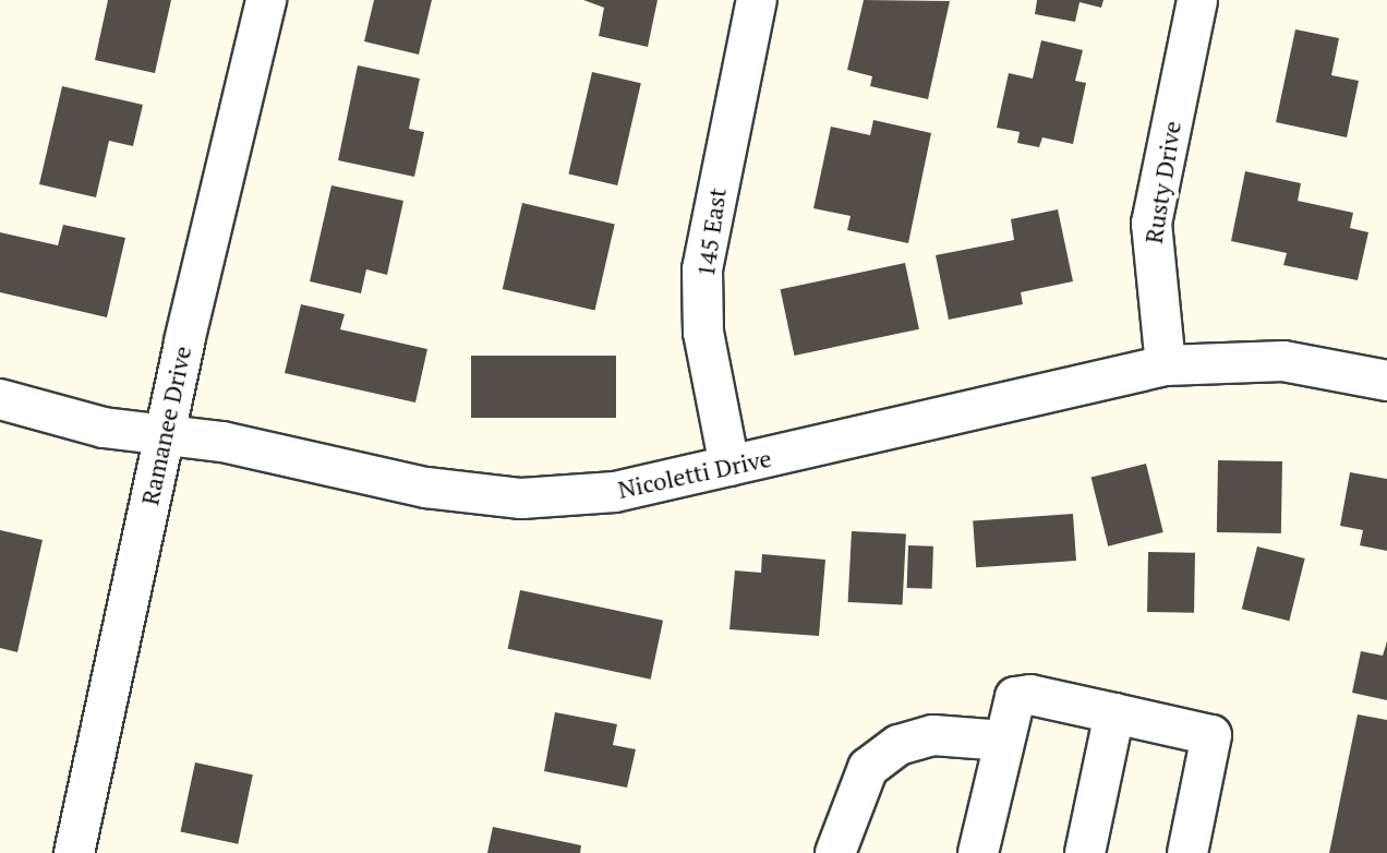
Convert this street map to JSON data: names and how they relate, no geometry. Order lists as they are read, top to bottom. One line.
{"streets":{"street":["Rusty Drive","145 East","Ramanee Drive","Nicoletti Drive"]},"crossings":[["Rusty Drive","Nicoletti Drive"],["145 East","Nicoletti Drive"],["Ramanee Drive","Nicoletti Drive"]]}
